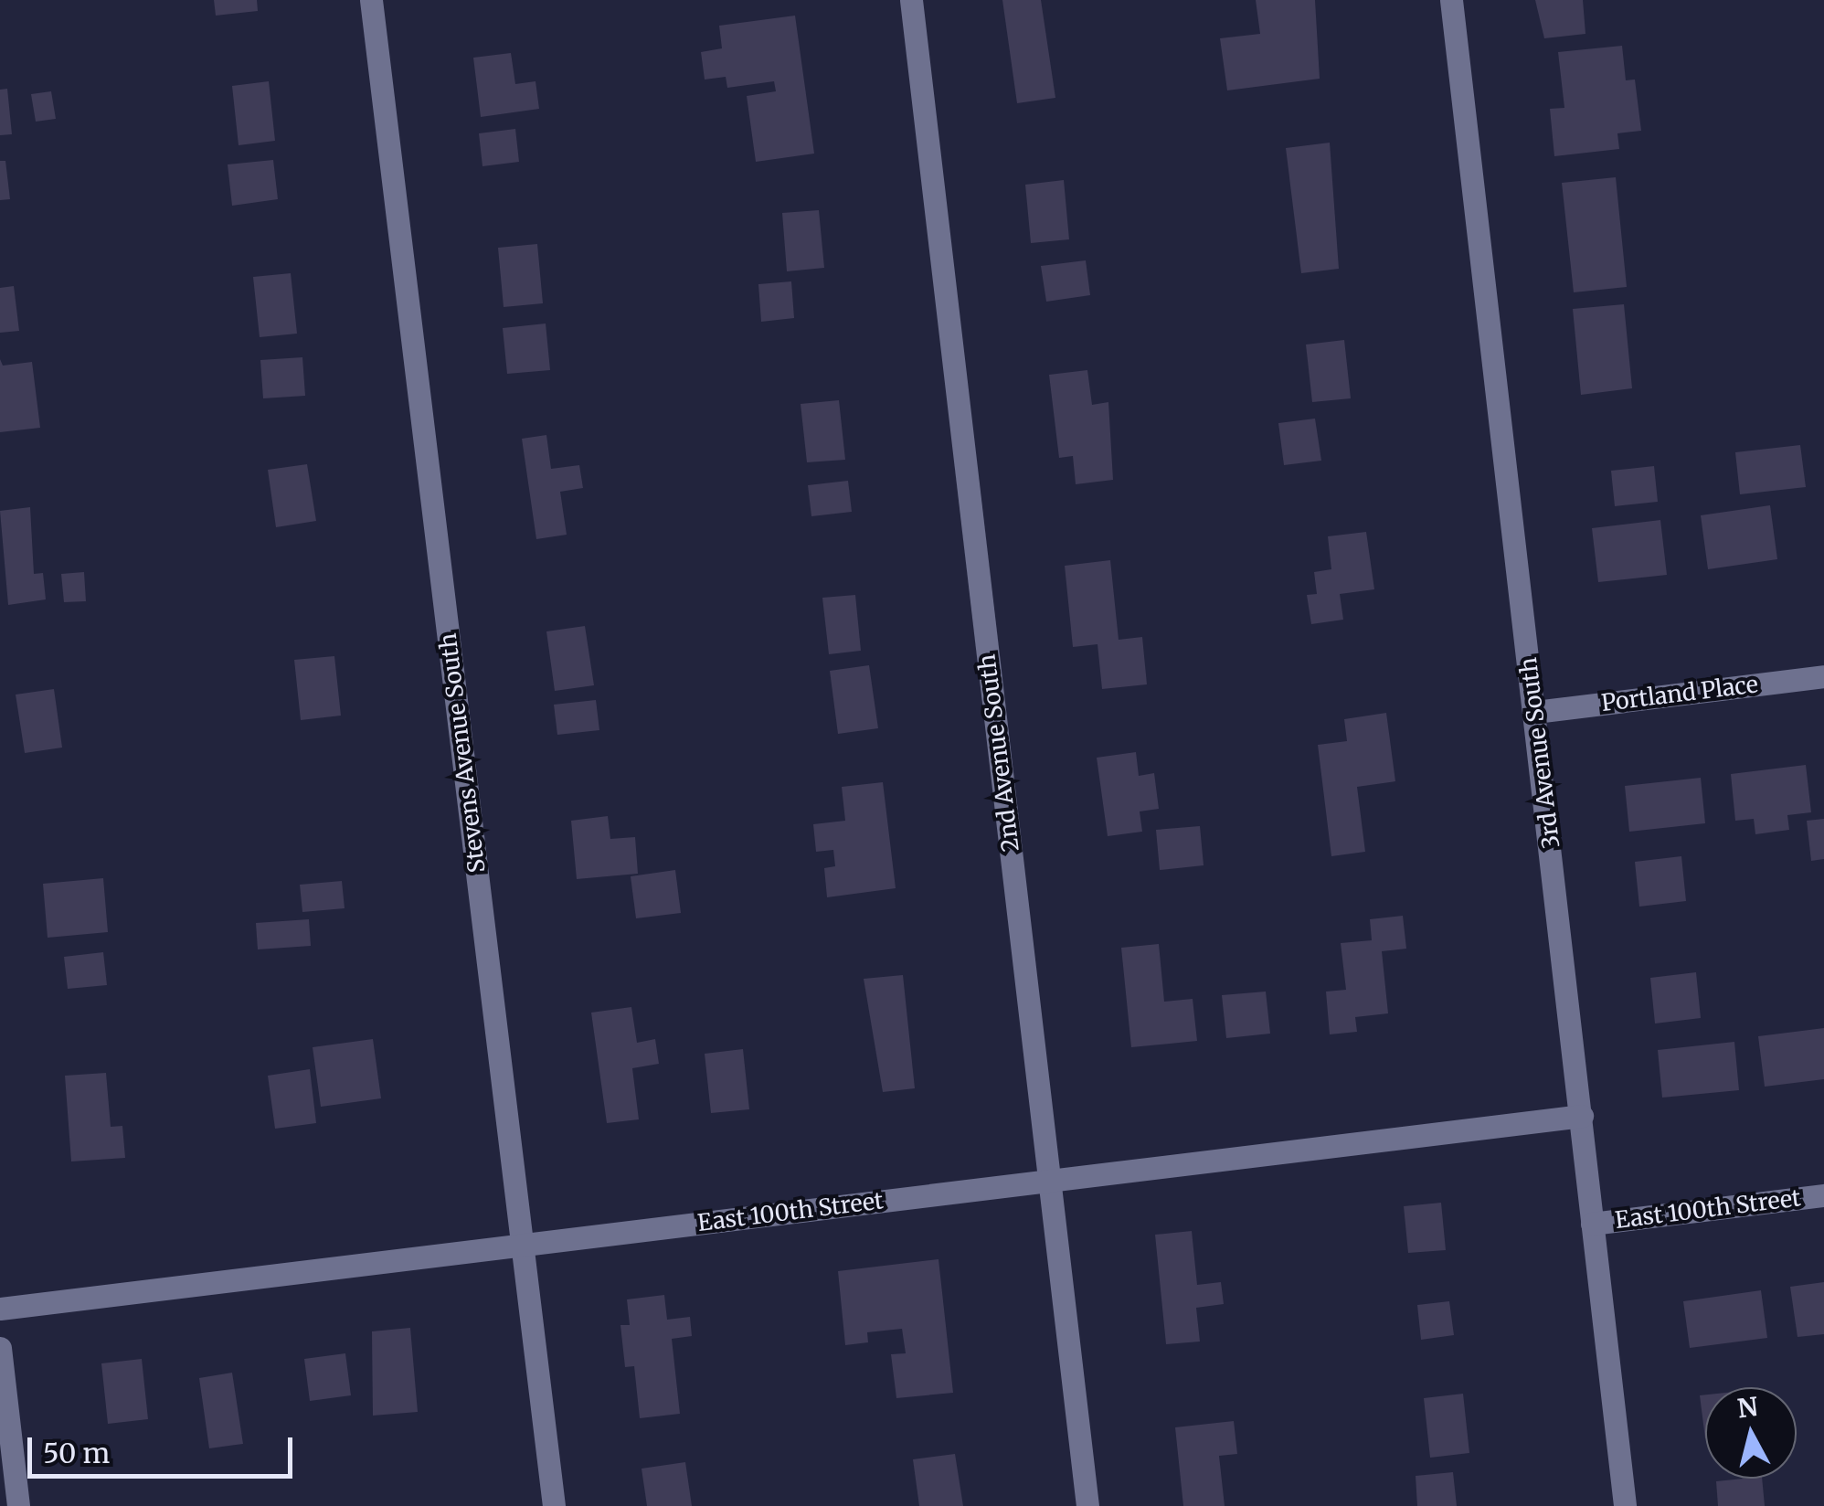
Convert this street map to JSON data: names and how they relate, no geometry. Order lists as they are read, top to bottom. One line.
{"streets":{"street":["Portland Place","Stevens Avenue South","2nd Avenue South","3rd Avenue South","East 100th Street"]},"crossings":[["Portland Place","3rd Avenue South"],["Stevens Avenue South","East 100th Street"],["2nd Avenue South","East 100th Street"],["3rd Avenue South","East 100th Street"]],"scale_bar":"50 m","north":"top"}
